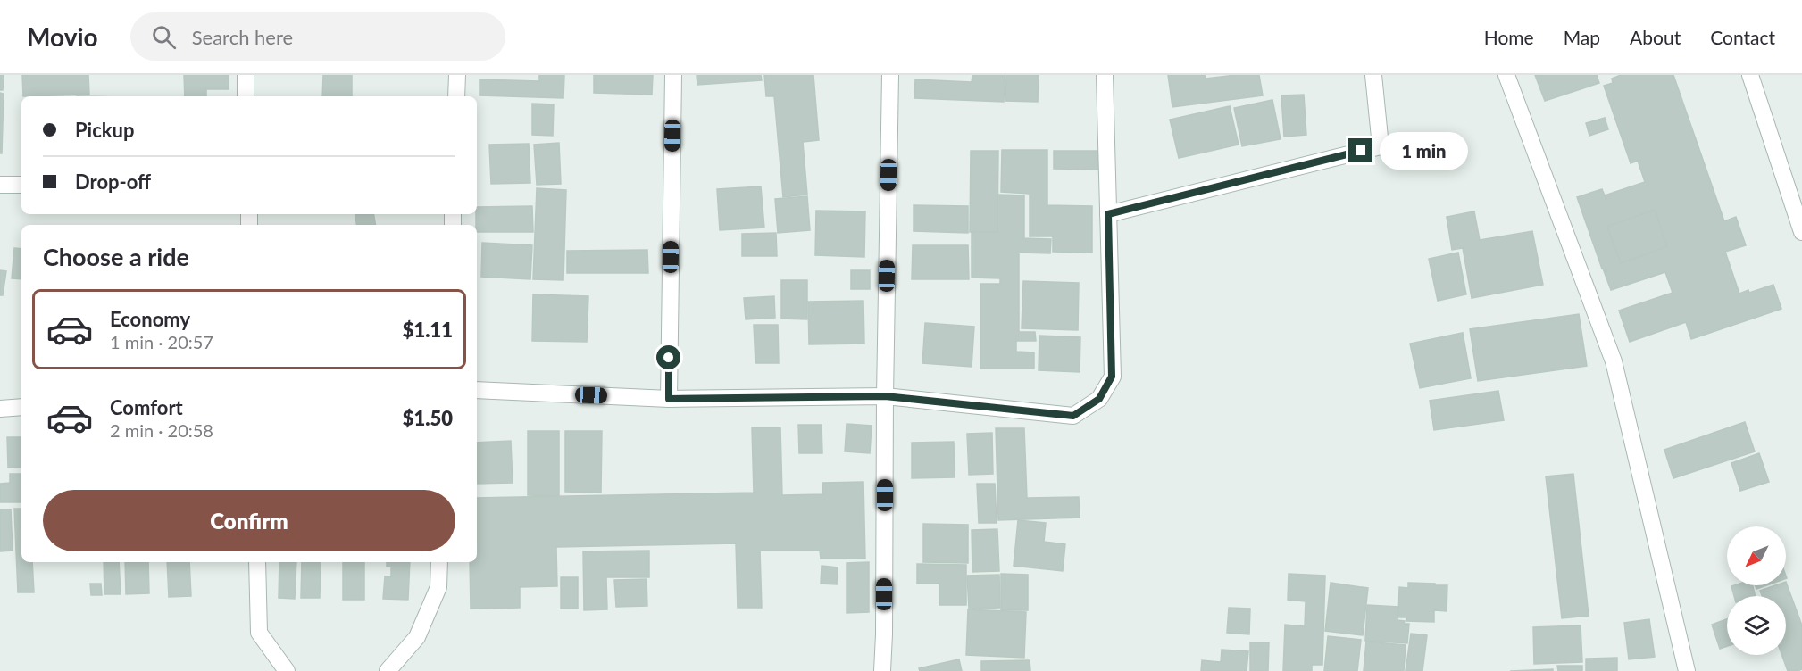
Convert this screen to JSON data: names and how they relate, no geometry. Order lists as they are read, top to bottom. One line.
{"north":"bottom left","page":{"header":"Movio","search":"Search here","nav":["Home","Map","About","Contact"],"banner":["Pickup","Drop-off"],"bubble":"1 min","heading":"Choose a ride","list":[{"name":"Economy","note":"1 min · 20:57","value":"$1.11"},{"name":"Comfort","note":"2 min · 20:58","value":"$1.50"}],"buttons":"Confirm"}}
